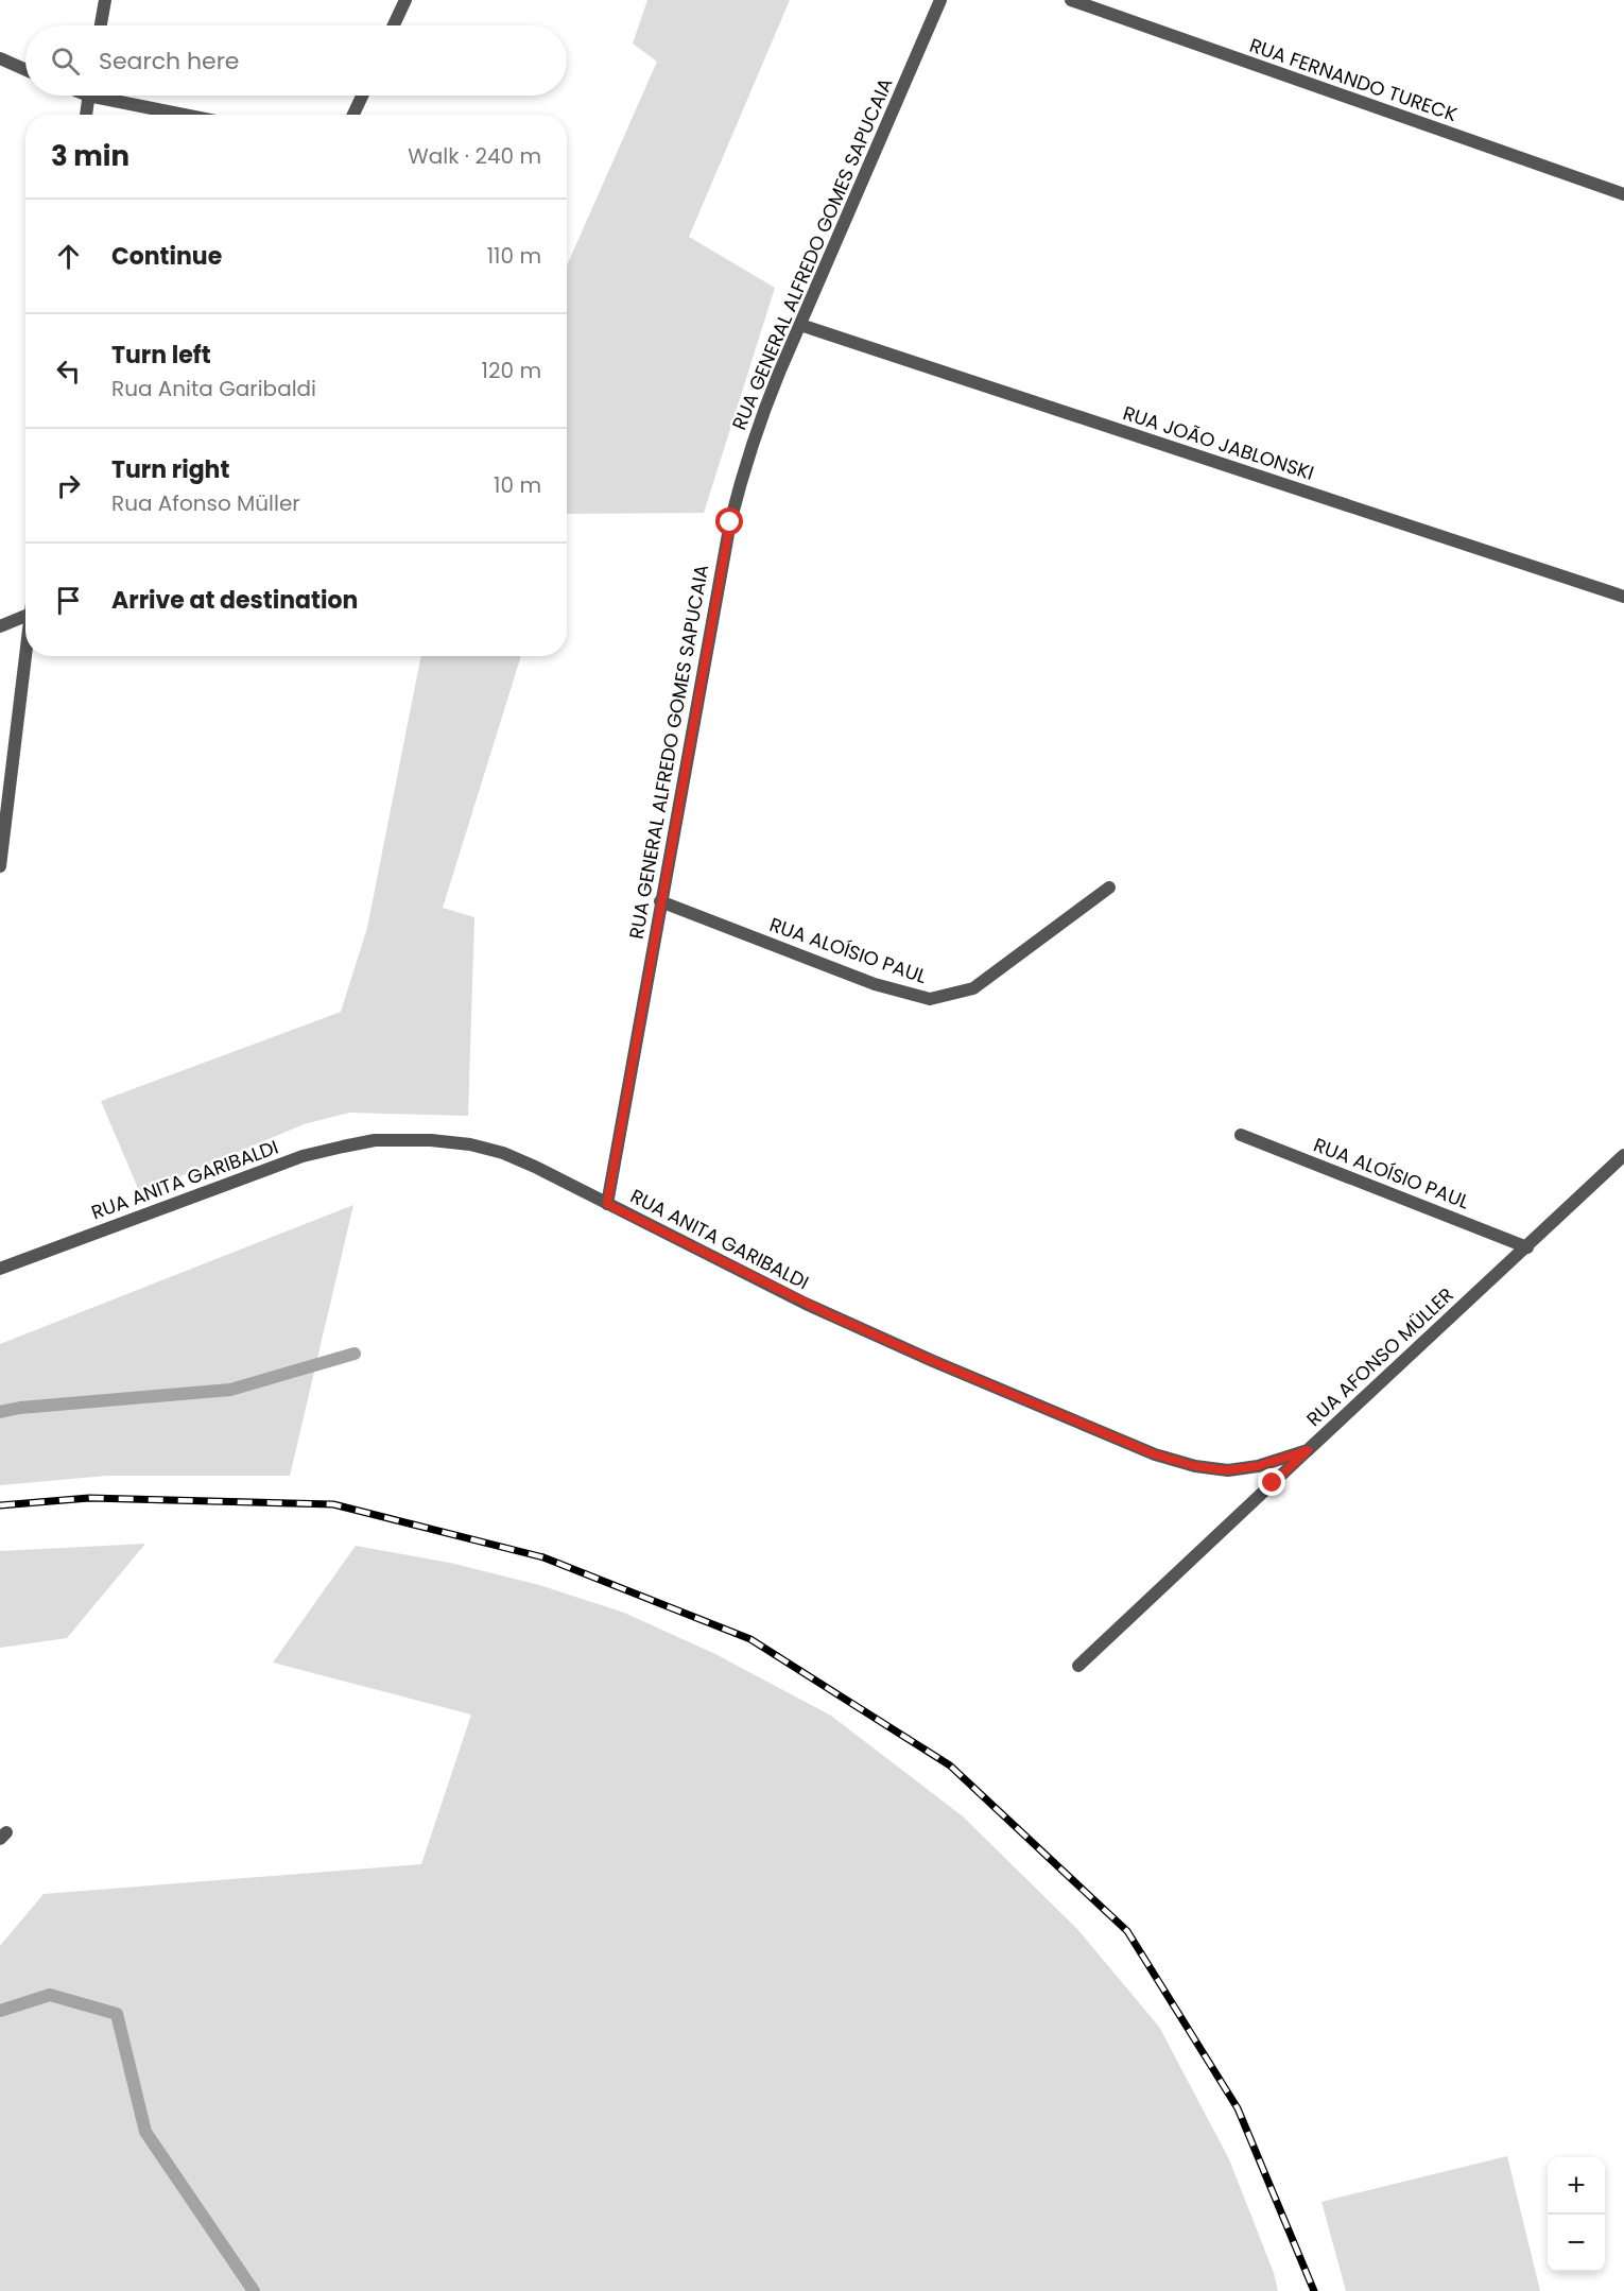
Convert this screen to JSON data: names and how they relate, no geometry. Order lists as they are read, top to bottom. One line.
{"streets":{"street":["RUA FERNANDO TURECK","RUA GENERAL ALFREDO GOMES SAPUCAIA","RUA JOÃO JABLONSKI","RUA ALOÍSIO PAUL","RUA ANITA GARIBALDI","RUA AFONSO MÜLLER"]},"crossings":[["RUA GENERAL ALFREDO GOMES SAPUCAIA","RUA JOÃO JABLONSKI"],["RUA GENERAL ALFREDO GOMES SAPUCAIA","RUA ALOÍSIO PAUL"],["RUA GENERAL ALFREDO GOMES SAPUCAIA","RUA ANITA GARIBALDI"],["RUA ALOÍSIO PAUL","RUA AFONSO MÜLLER"],["RUA ANITA GARIBALDI","RUA AFONSO MÜLLER"]],"page":{"search":"Search here","heading":["3 min","Walk · 240 m"],"list":[["Continue","110 m"],["Turn left","Rua Anita Garibaldi","120 m"],["Turn right","Rua Afonso Müller","10 m"],"Arrive at destination"],"map_buttons":["+","−"]}}
